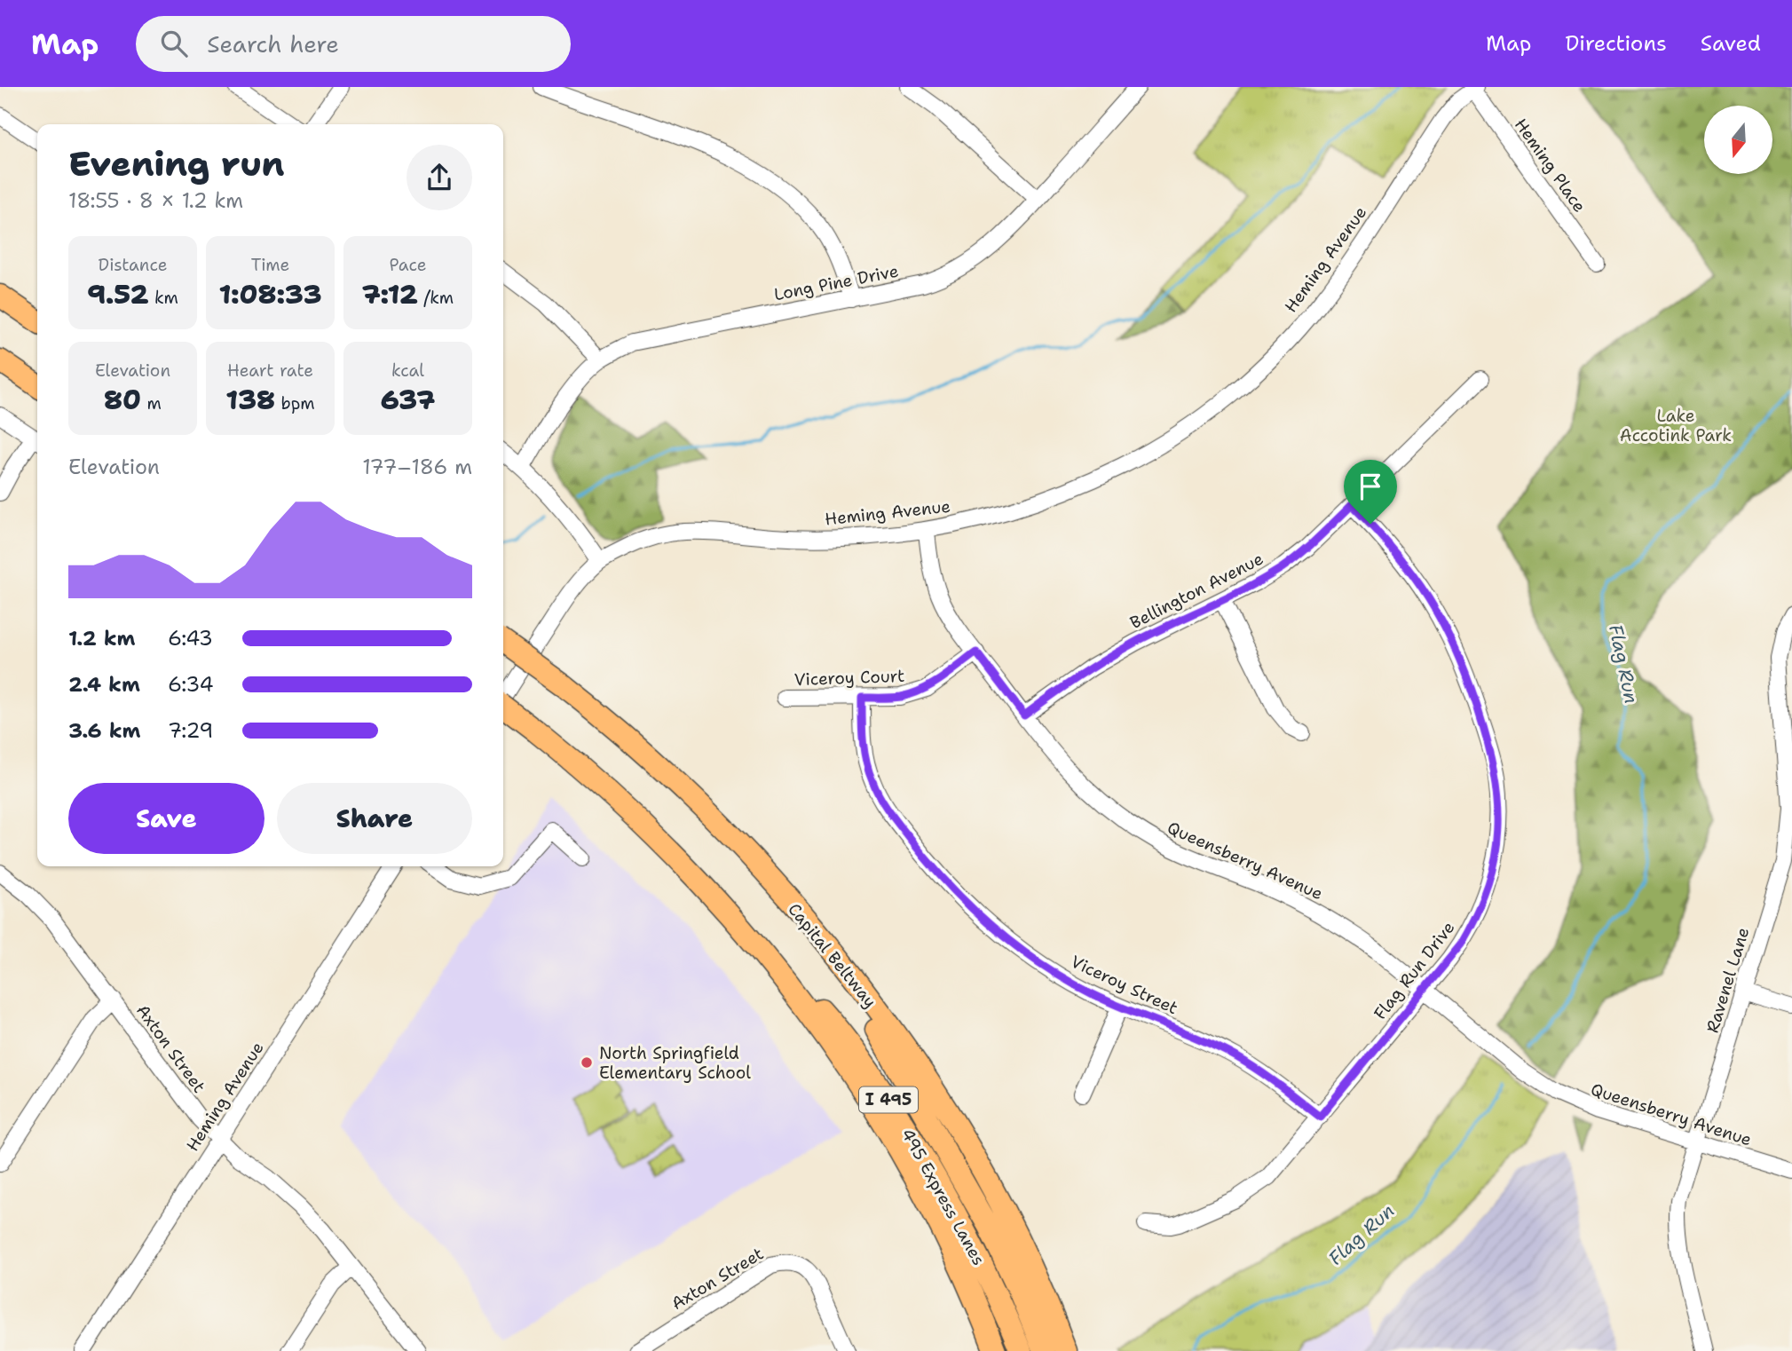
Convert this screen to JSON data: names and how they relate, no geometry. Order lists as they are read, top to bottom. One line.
{"streets":{"highway":["Capital Beltway","I 495","495 Express Lanes"],"street":["Heming Place","Heming Avenue","Long Pine Drive","Bellington Avenue","Viceroy Court","Queensberry Avenue","Flag Run Drive","Ravenel Lane","Viceroy Street","Axton Street"]},"crossings":[["Heming Place","Heming Avenue"],["Heming Avenue","Queensberry Avenue"],["Heming Avenue","Axton Street"],["Bellington Avenue","Queensberry Avenue"],["Bellington Avenue","Flag Run Drive"],["Viceroy Court","Queensberry Avenue"],["Viceroy Court","Viceroy Street"],["Queensberry Avenue","Flag Run Drive"],["Queensberry Avenue","Ravenel Lane"],["Capital Beltway","495 Express Lanes"],["Flag Run Drive","Viceroy Street"],["I 495","495 Express Lanes"]],"water":["Flag Run"],"parks":["Lake Accotink Park"],"places":["North Springfield Elementary School"],"north":"bottom","page":{"header":"Map","search":"Search here","nav":["Map","Directions","Saved"],"heading":["Evening run","18:55 · 8 × 1.2 km"],"stats":[["Distance","9.52 km"],["Time","1:08:33"],["Pace","7:12 /km"],["Elevation","80 m"],["Heart rate","138 bpm"],["kcal","637"]],"chart":["Elevation","177–186 m"],"list":[{"name":"1.2 km","note":"6:43"},{"name":"2.4 km","note":"6:34"},{"name":"3.6 km","note":"7:29"}],"buttons":["Save","Share"]}}
